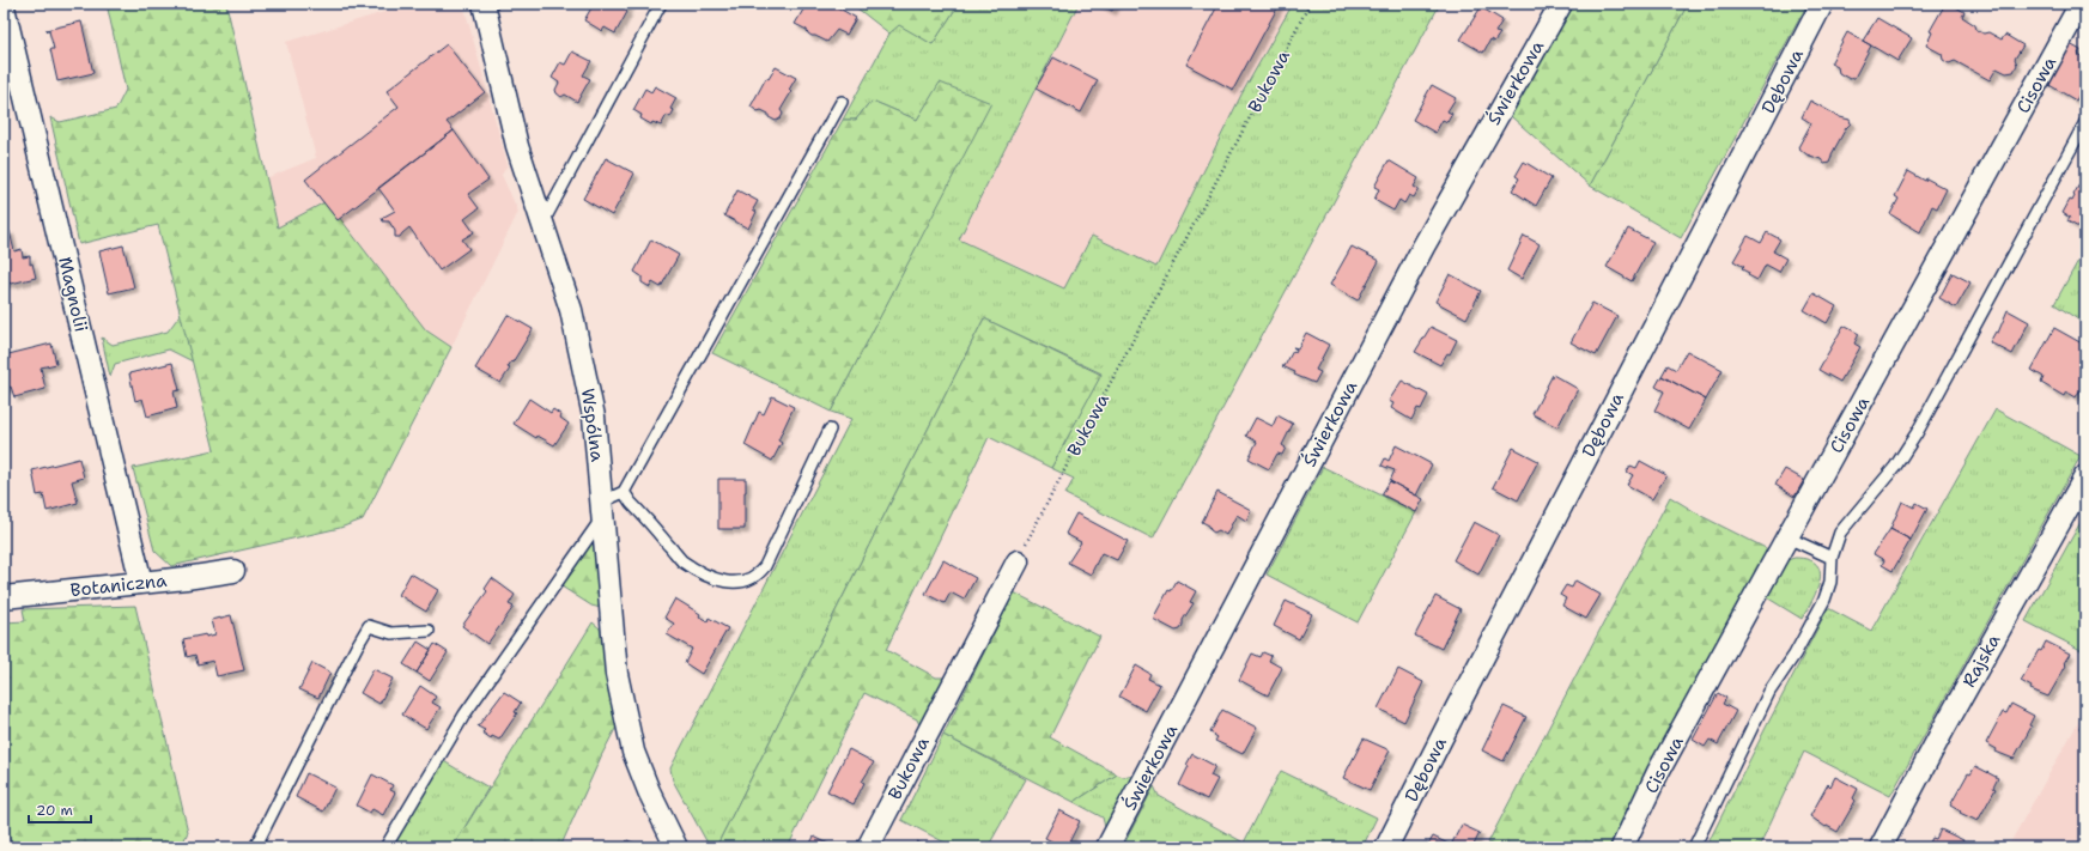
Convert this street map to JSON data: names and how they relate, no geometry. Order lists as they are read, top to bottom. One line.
{"streets":{"street":["Bukowa","Dębowa","Świerkowa","Cisowa","Magnolii","Wspólna","Botaniczna","Rajska"]},"crossings":[["Magnolii","Botaniczna"]],"scale_bar":"20 m"}
